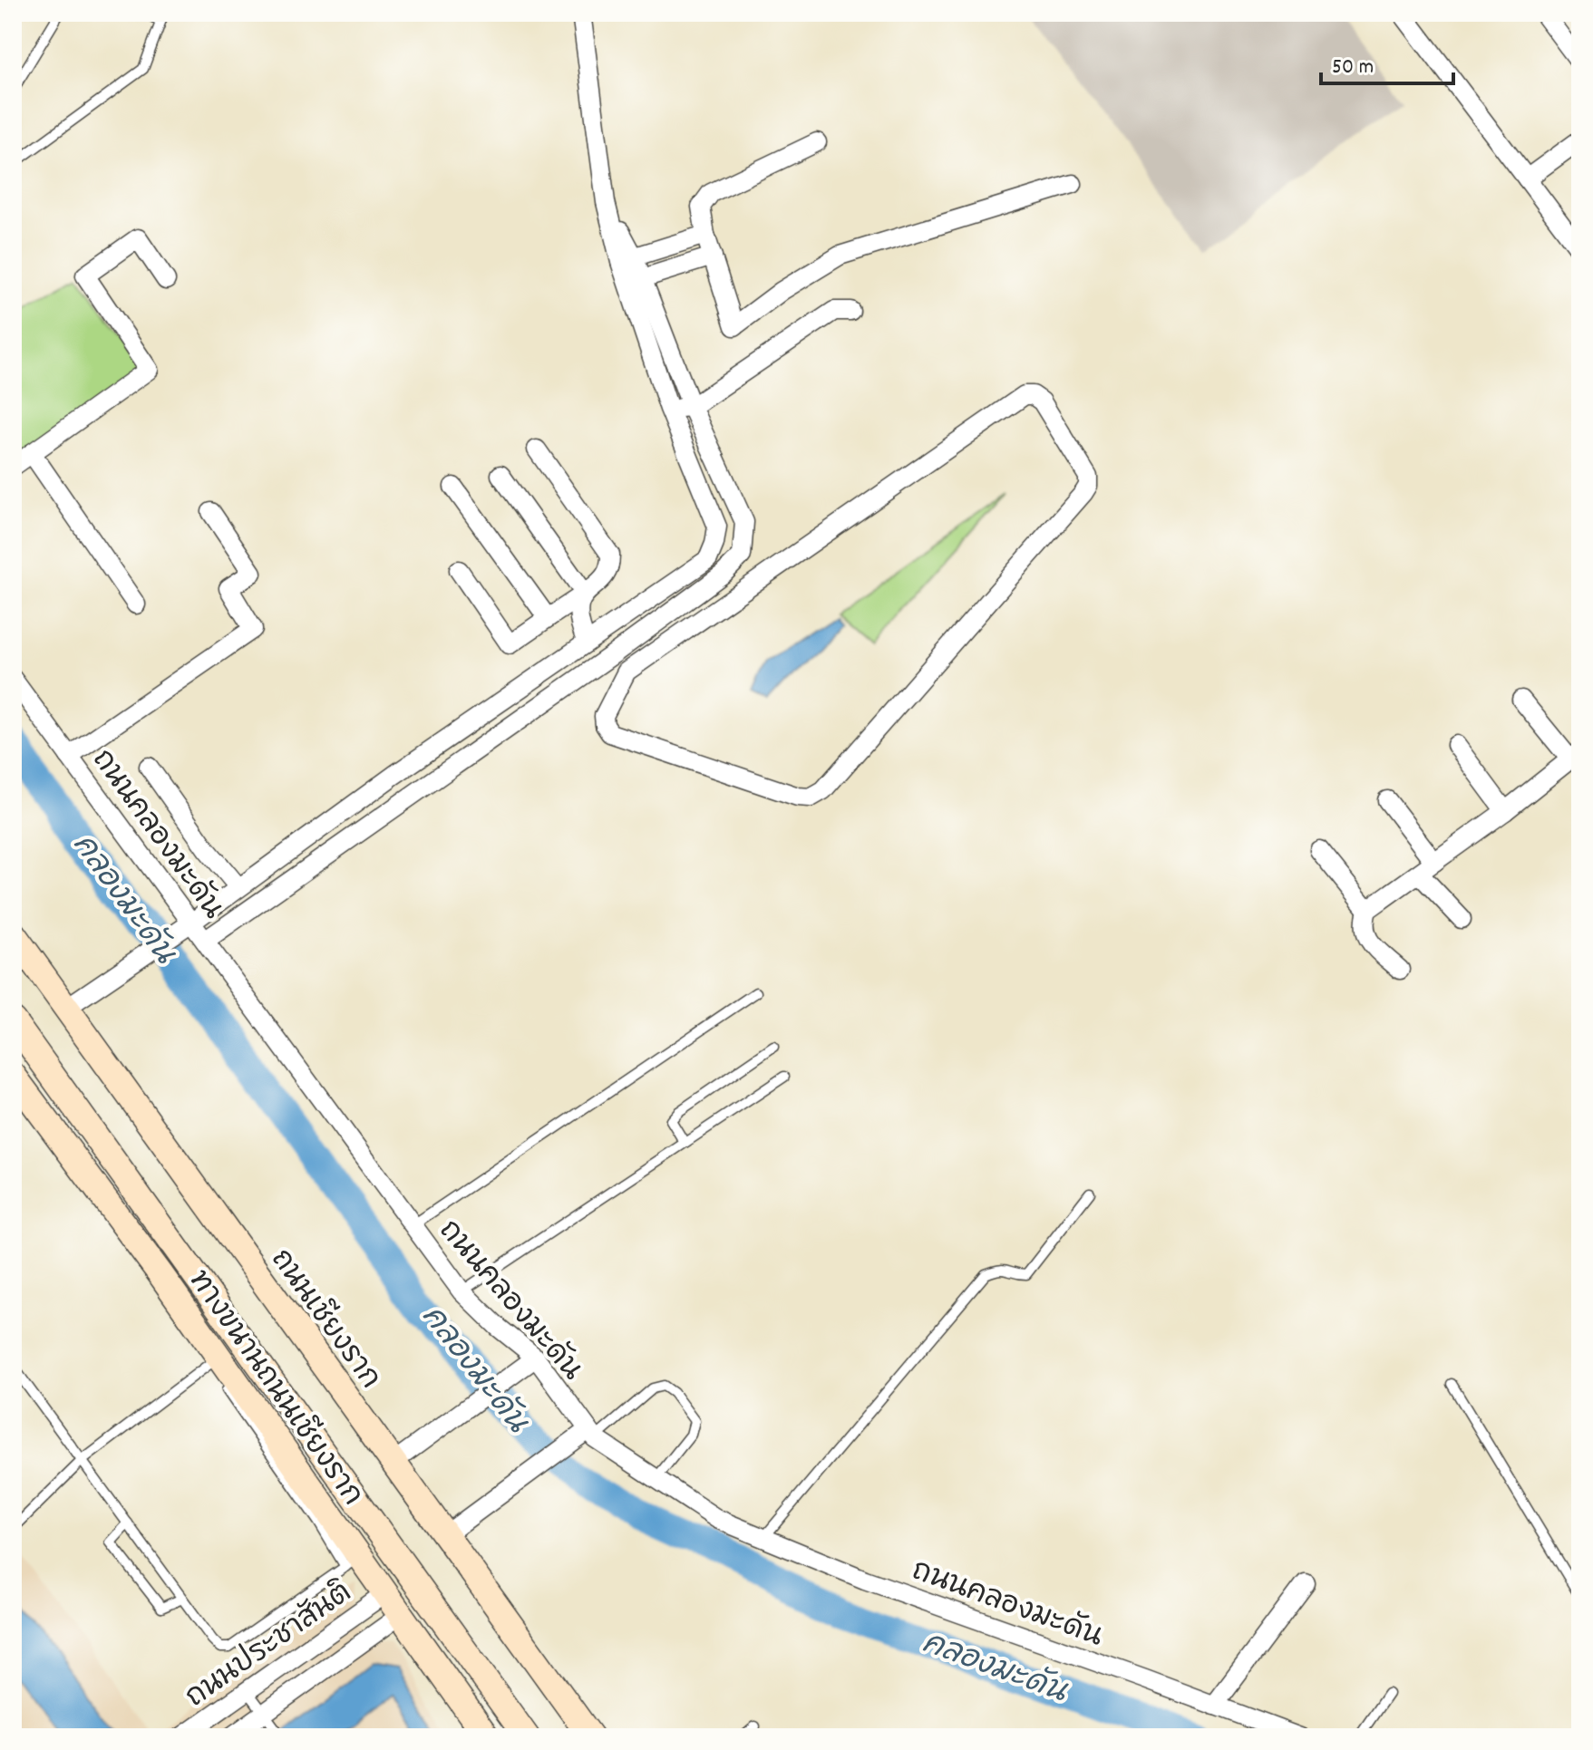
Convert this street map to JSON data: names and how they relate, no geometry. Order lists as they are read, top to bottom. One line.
{"streets":{"main road":["ถนนเชียงราก","ทางขนานถนนเชียงราก"],"street":["ถนนคลองมะดัน","ถนนประชาสันติ"]},"crossings":[["ทางขนานถนนเชียงราก","ถนนประชาสันติ"]],"water":["คลองมะดัน"],"scale_bar":"50 m"}
